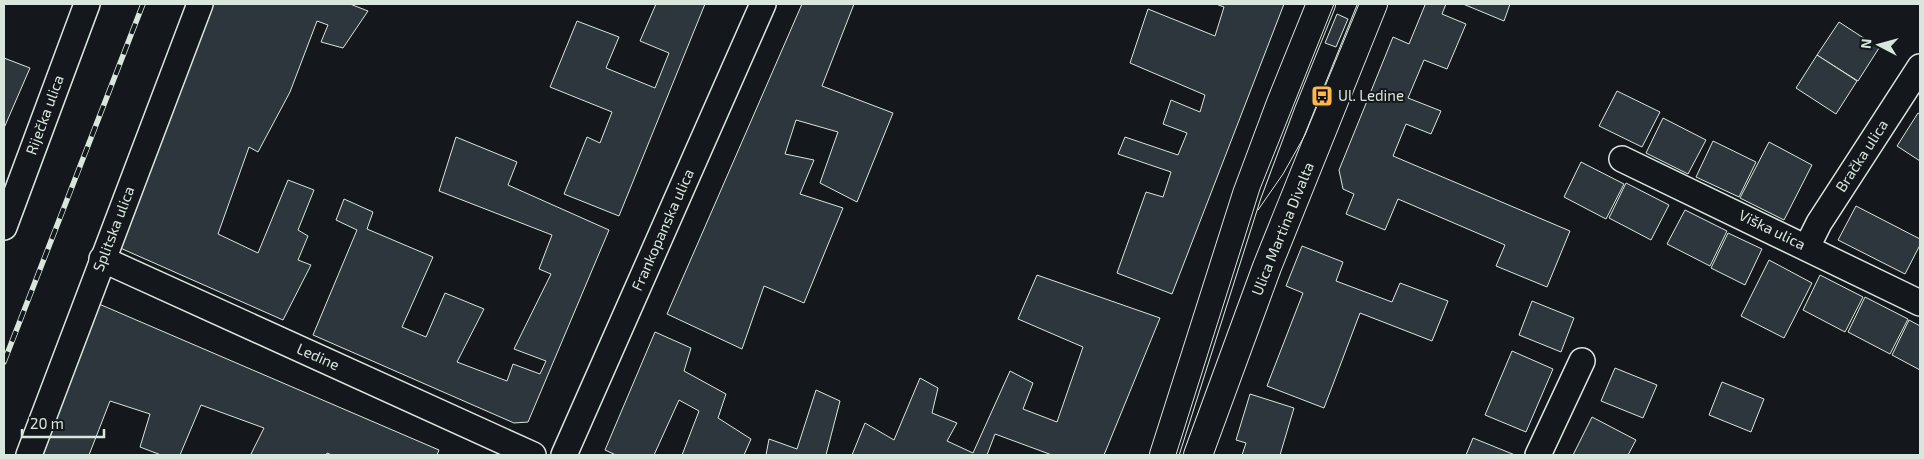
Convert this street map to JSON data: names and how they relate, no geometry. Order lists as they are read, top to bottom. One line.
{"streets":{"street":["Riječka ulica","Bračka ulica","Splitska ulica","Ulica Martina Divalta","Frankopanska ulica","Viška ulica","Ledine"]},"crossings":[["Bračka ulica","Viška ulica"],["Splitska ulica","Ledine"]],"places":{"bus stop":["Ul. Ledine"]},"scale_bar":"20 m","north":"left"}
